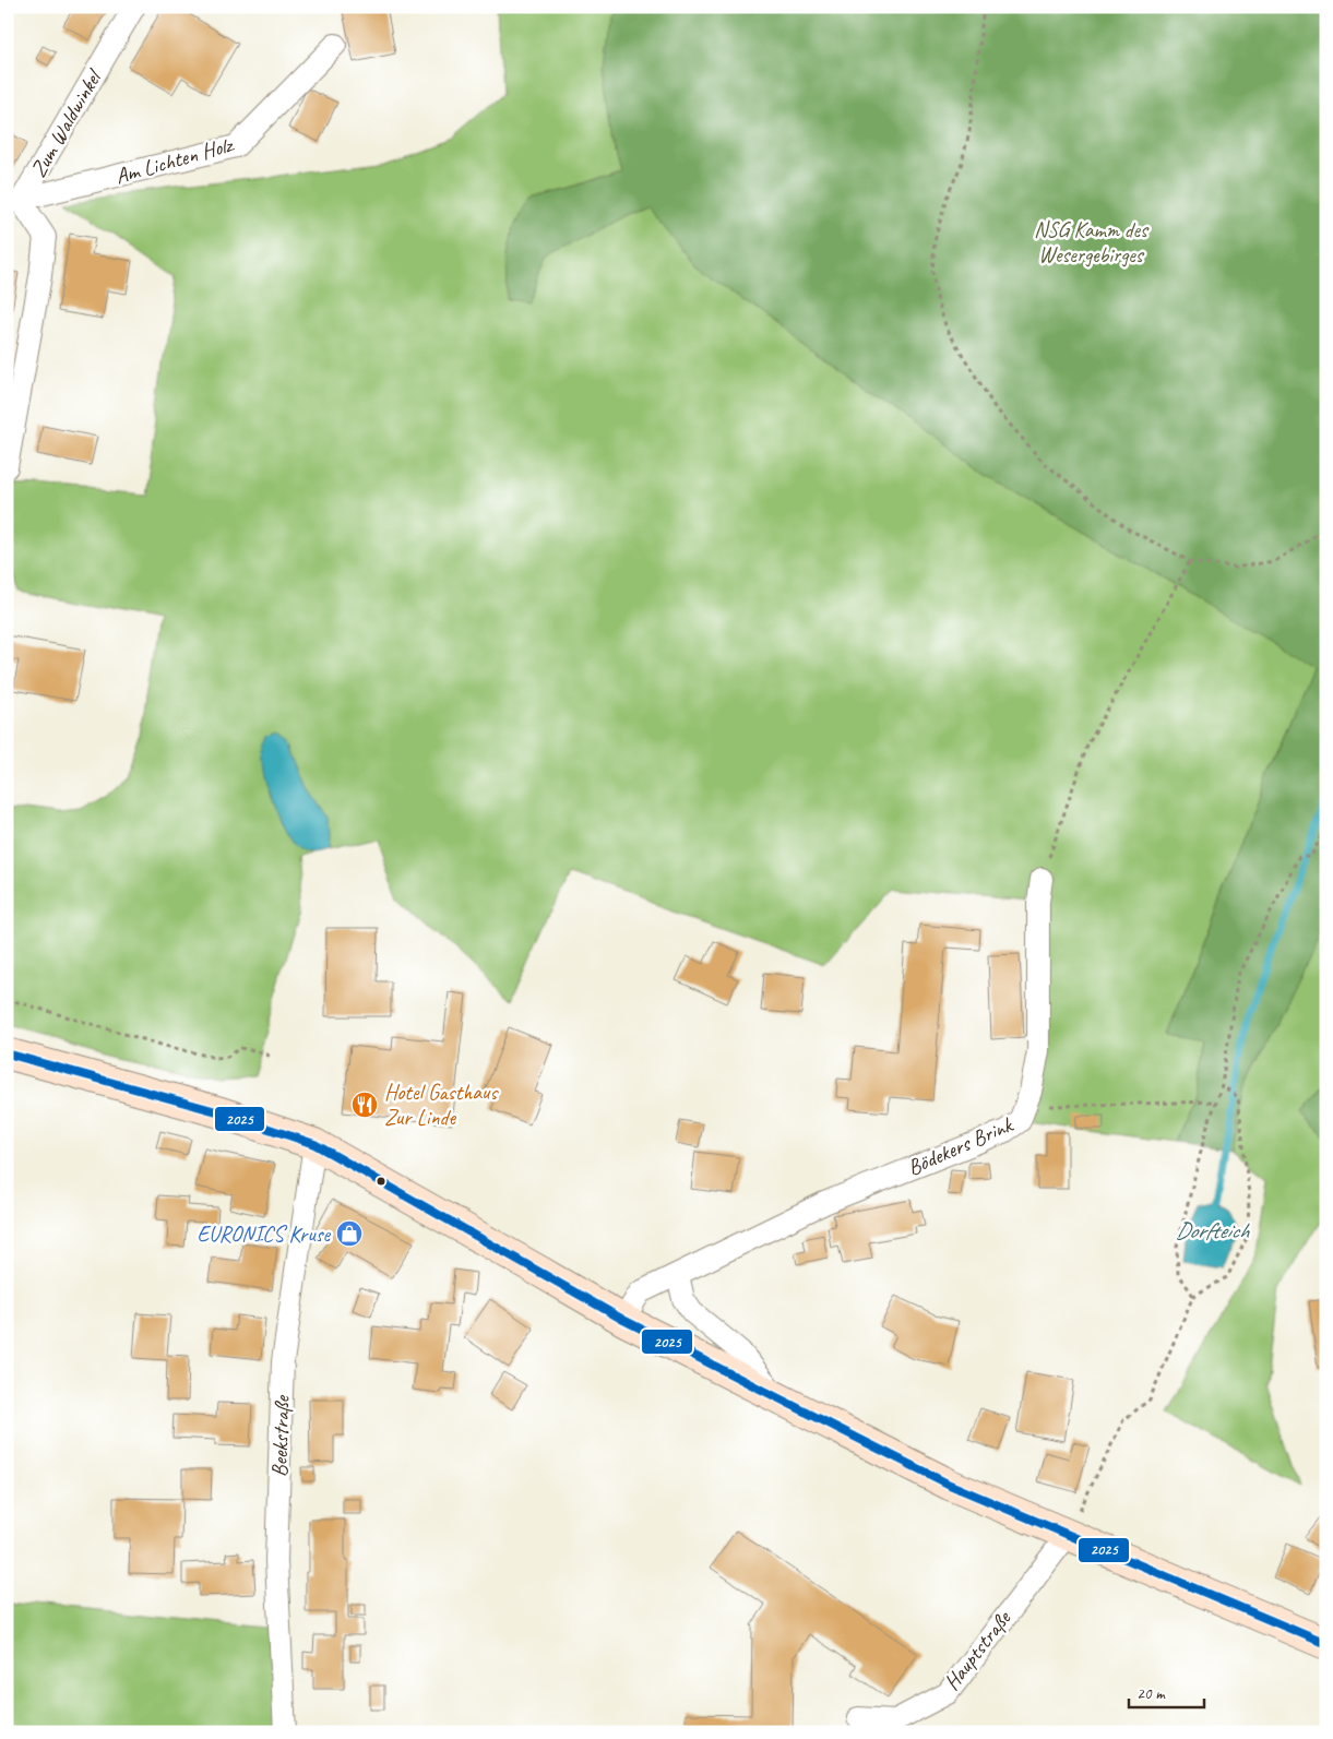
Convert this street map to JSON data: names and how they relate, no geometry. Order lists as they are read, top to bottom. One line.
{"streets":{"street":["Zum Waldwinkel","Am Lichten Holz","Bödekers Brink","Beekstraße","Hauptstraße"]},"crossings":[["Zum Waldwinkel","Am Lichten Holz"]],"water":["Dorfteich"],"parks":["NSG Kamm des Wesergebirges"],"places":{"restaurant":["Hotel Gasthaus Zur Linde"],"shop":["EURONICS Kruse"]},"lines":["transit line 2025"],"scale_bar":"20 m"}
